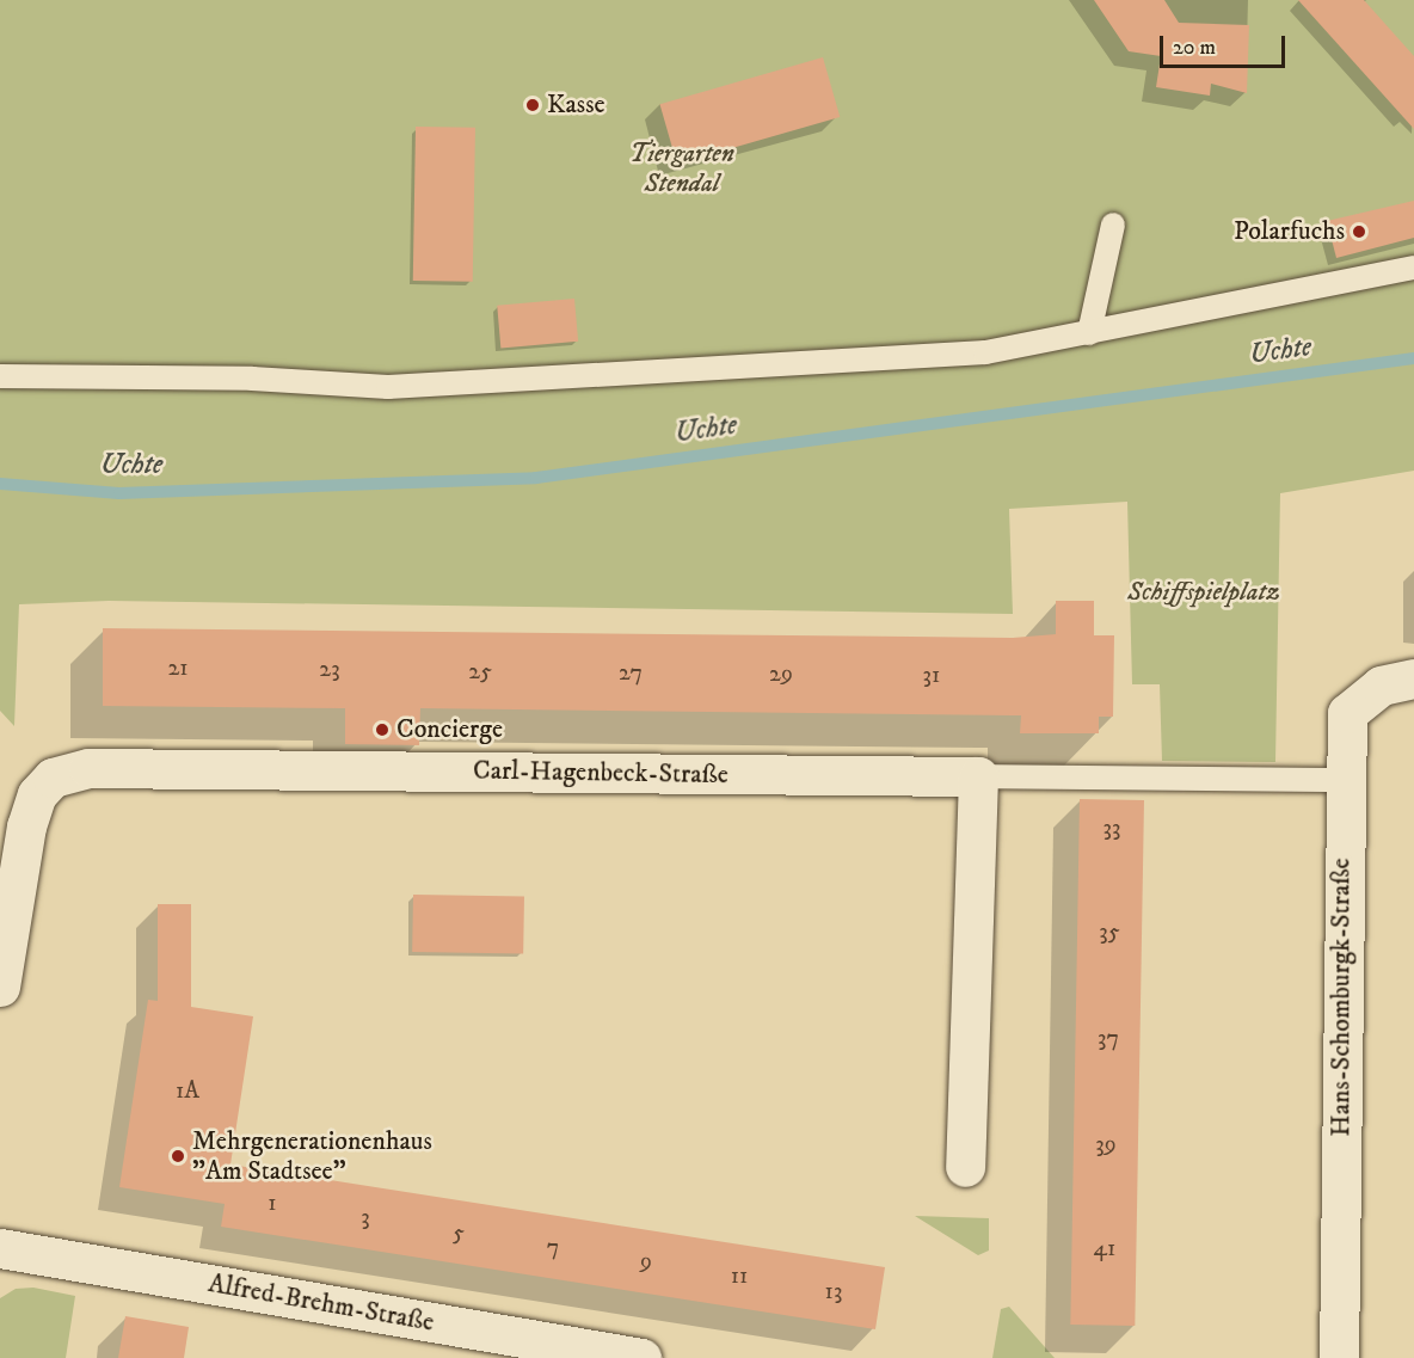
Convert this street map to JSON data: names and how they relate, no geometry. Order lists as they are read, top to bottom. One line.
{"streets":{"street":["Carl-Hagenbeck-Straße","Hans-Schomburgk-Straße","Alfred-Brehm-Straße"]},"water":["Uchte"],"parks":["Tiergarten Stendal","Schiffspielplatz"],"places":["Kasse","Polarfuchs","Concierge","Mehrgenerationenhaus \"Am Stadtsee\""],"house_numbers":["21","23","25","27","29","31","33","35","37","1A","39","1","3","5","7","41","9","11","13"],"scale_bar":"20 m"}
